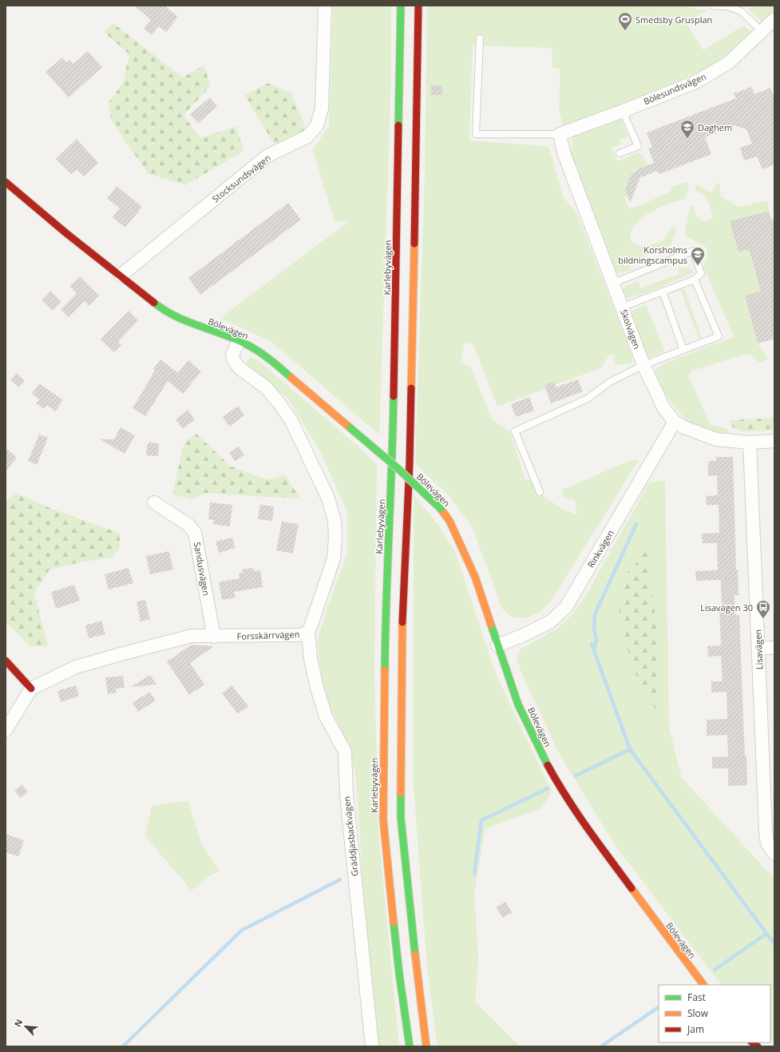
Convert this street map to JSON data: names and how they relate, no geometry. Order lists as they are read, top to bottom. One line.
{"streets":{"main road":["Karlebyvägen","Bölevägen"],"street":["Bölesundsvägen","Stocksundsvägen","Skolvägen","Rinkvägen","Sandusvägen","Forsskärrvägen","Lisavägen","Gräddjasbackvägen"]},"crossings":[["Bölesundsvägen","Skolvägen"],["Stocksundsvägen","Bölevägen"],["Bölevägen","Rinkvägen"],["Bölevägen","Forsskärrvägen"],["Skolvägen","Rinkvägen"],["Skolvägen","Lisavägen"],["Sandusvägen","Forsskärrvägen"],["Forsskärrvägen","Gräddjasbackvägen"]],"places":{"sports":["Smedsby Grusplan"],"school or university":["Daghem","Korsholms bildningscampus"],"bus stop":["Lisavägen 30"]},"legend":["Fast","Slow","Jam"],"north":"top left"}
